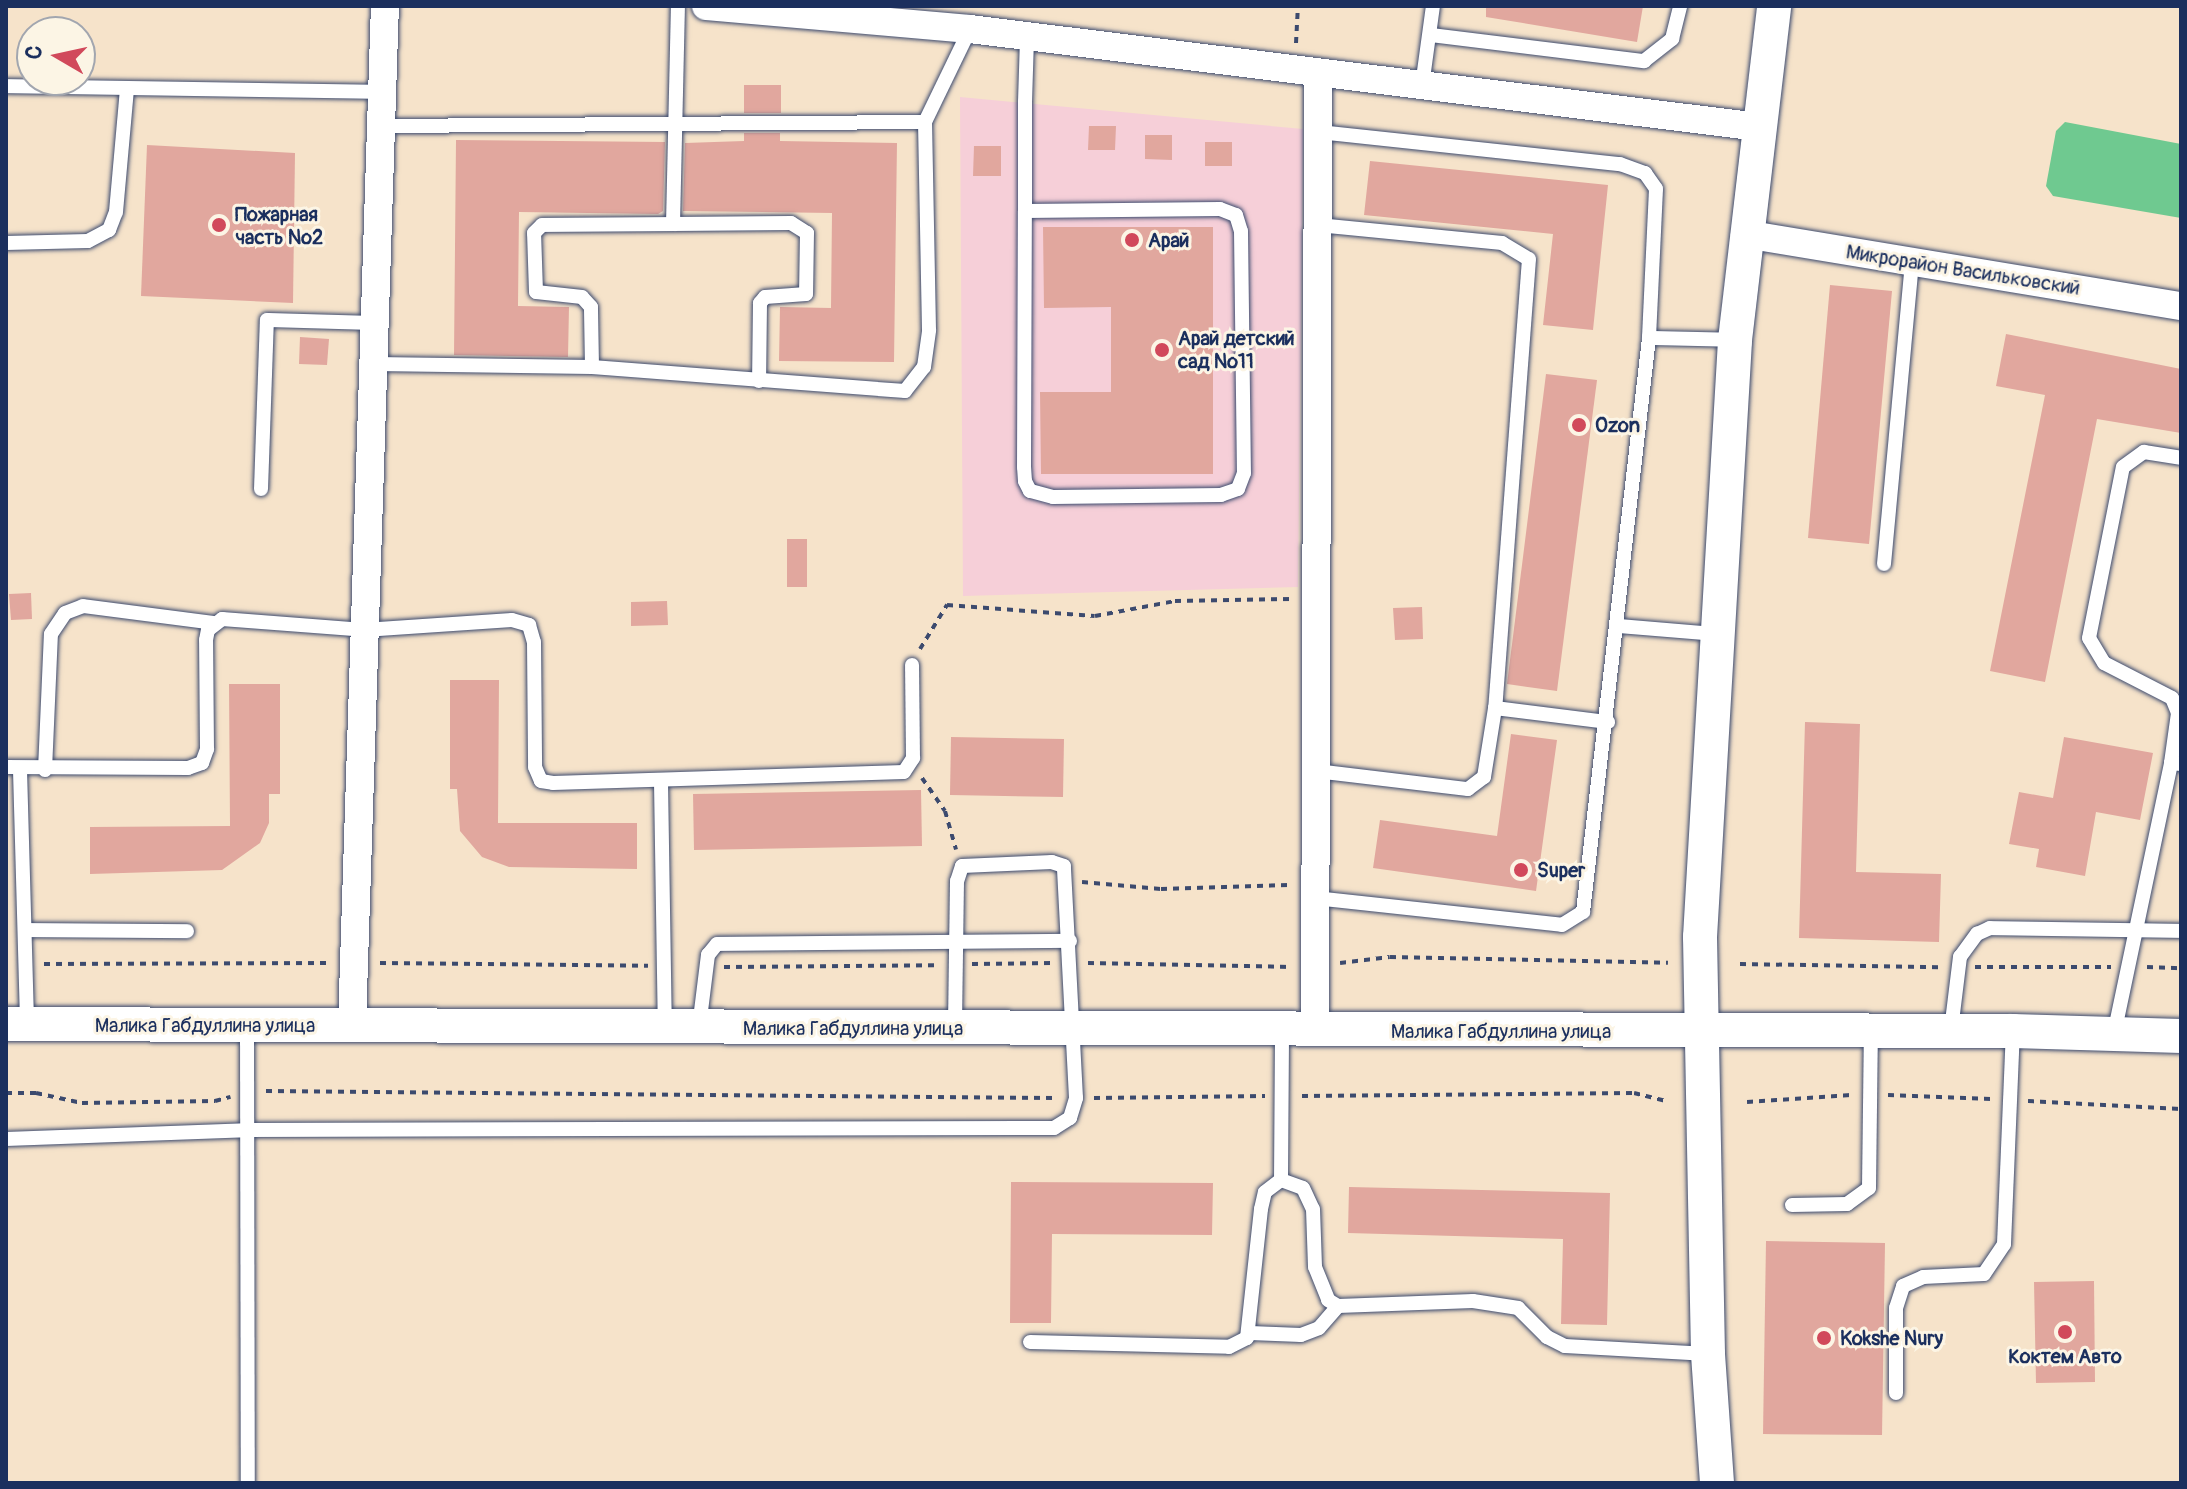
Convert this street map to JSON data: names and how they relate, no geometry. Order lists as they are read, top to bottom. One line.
{"streets":{"street":["Микрорайон Васильковский","Малика Габдуллина улица"]},"places":["Пожарная часть №2","Арай","Арай детский сад №11","Ozon","Super","Коктем Авто","Kokshe Nury"],"north":"left"}
